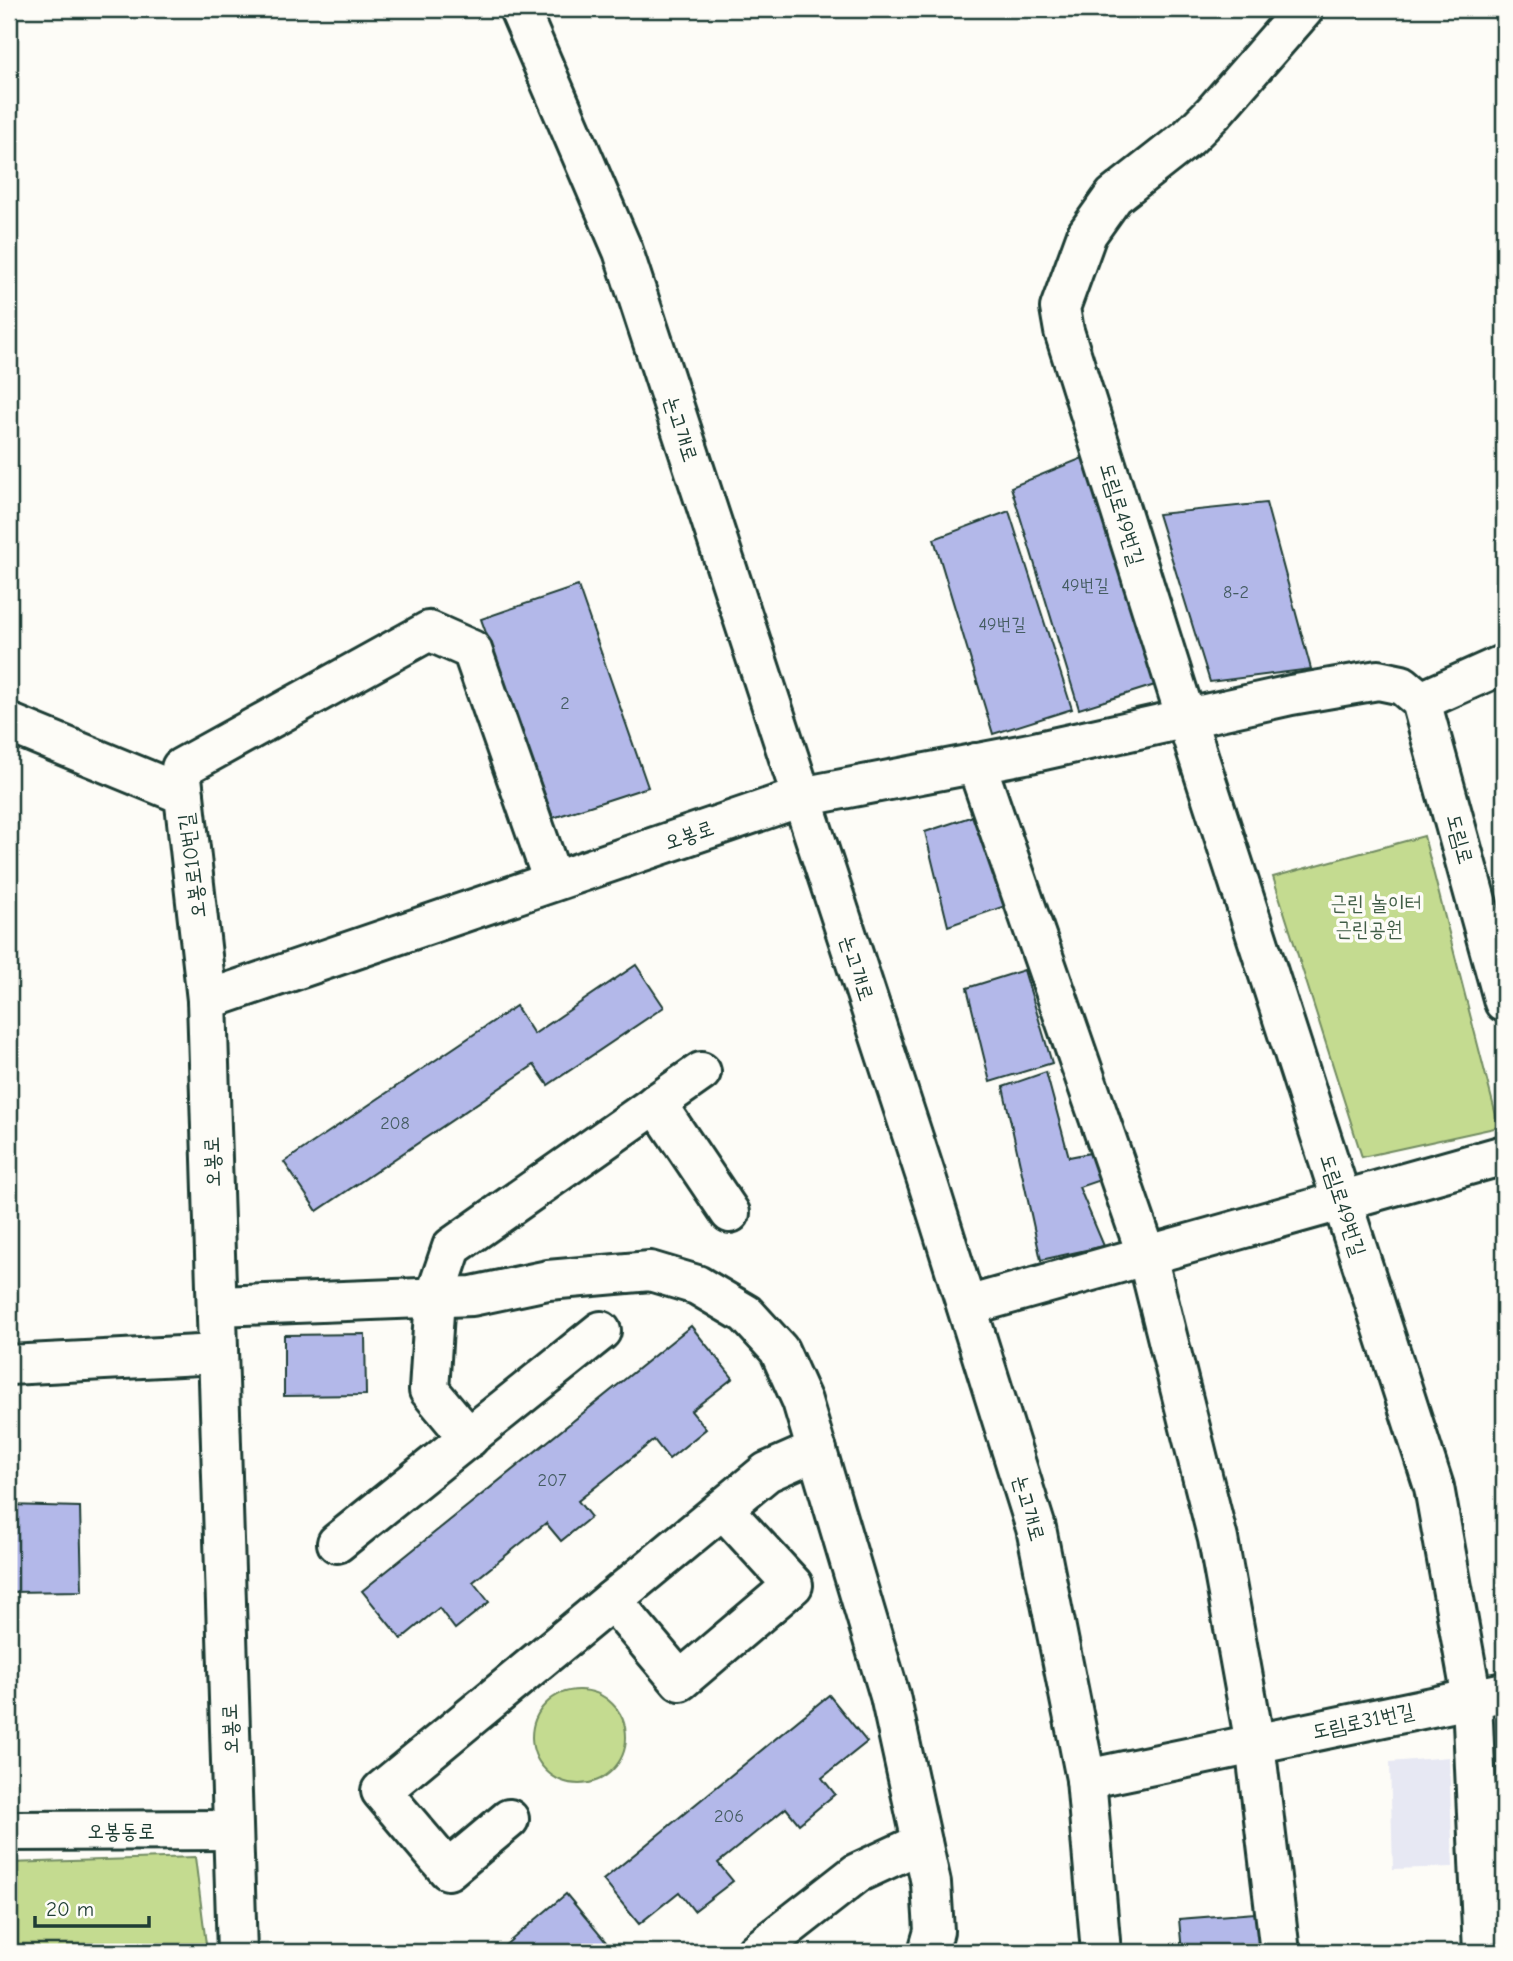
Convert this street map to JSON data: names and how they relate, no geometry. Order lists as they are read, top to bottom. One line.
{"streets":{"street":["논고개로","도림로49번길","오봉로","도림로","오봉로10번길","도림로31번길","오봉동로"]},"crossings":[["논고개로","오봉로"],["논고개로","도림로31번길"],["도림로49번길","도림로31번길"],["오봉로","오봉로10번길"],["오봉로","오봉동로"]],"parks":["근린 놀이터","근린공원"],"house_numbers":["49번길","8-2","49번길","2","208","207","206"],"scale_bar":"20 m"}
